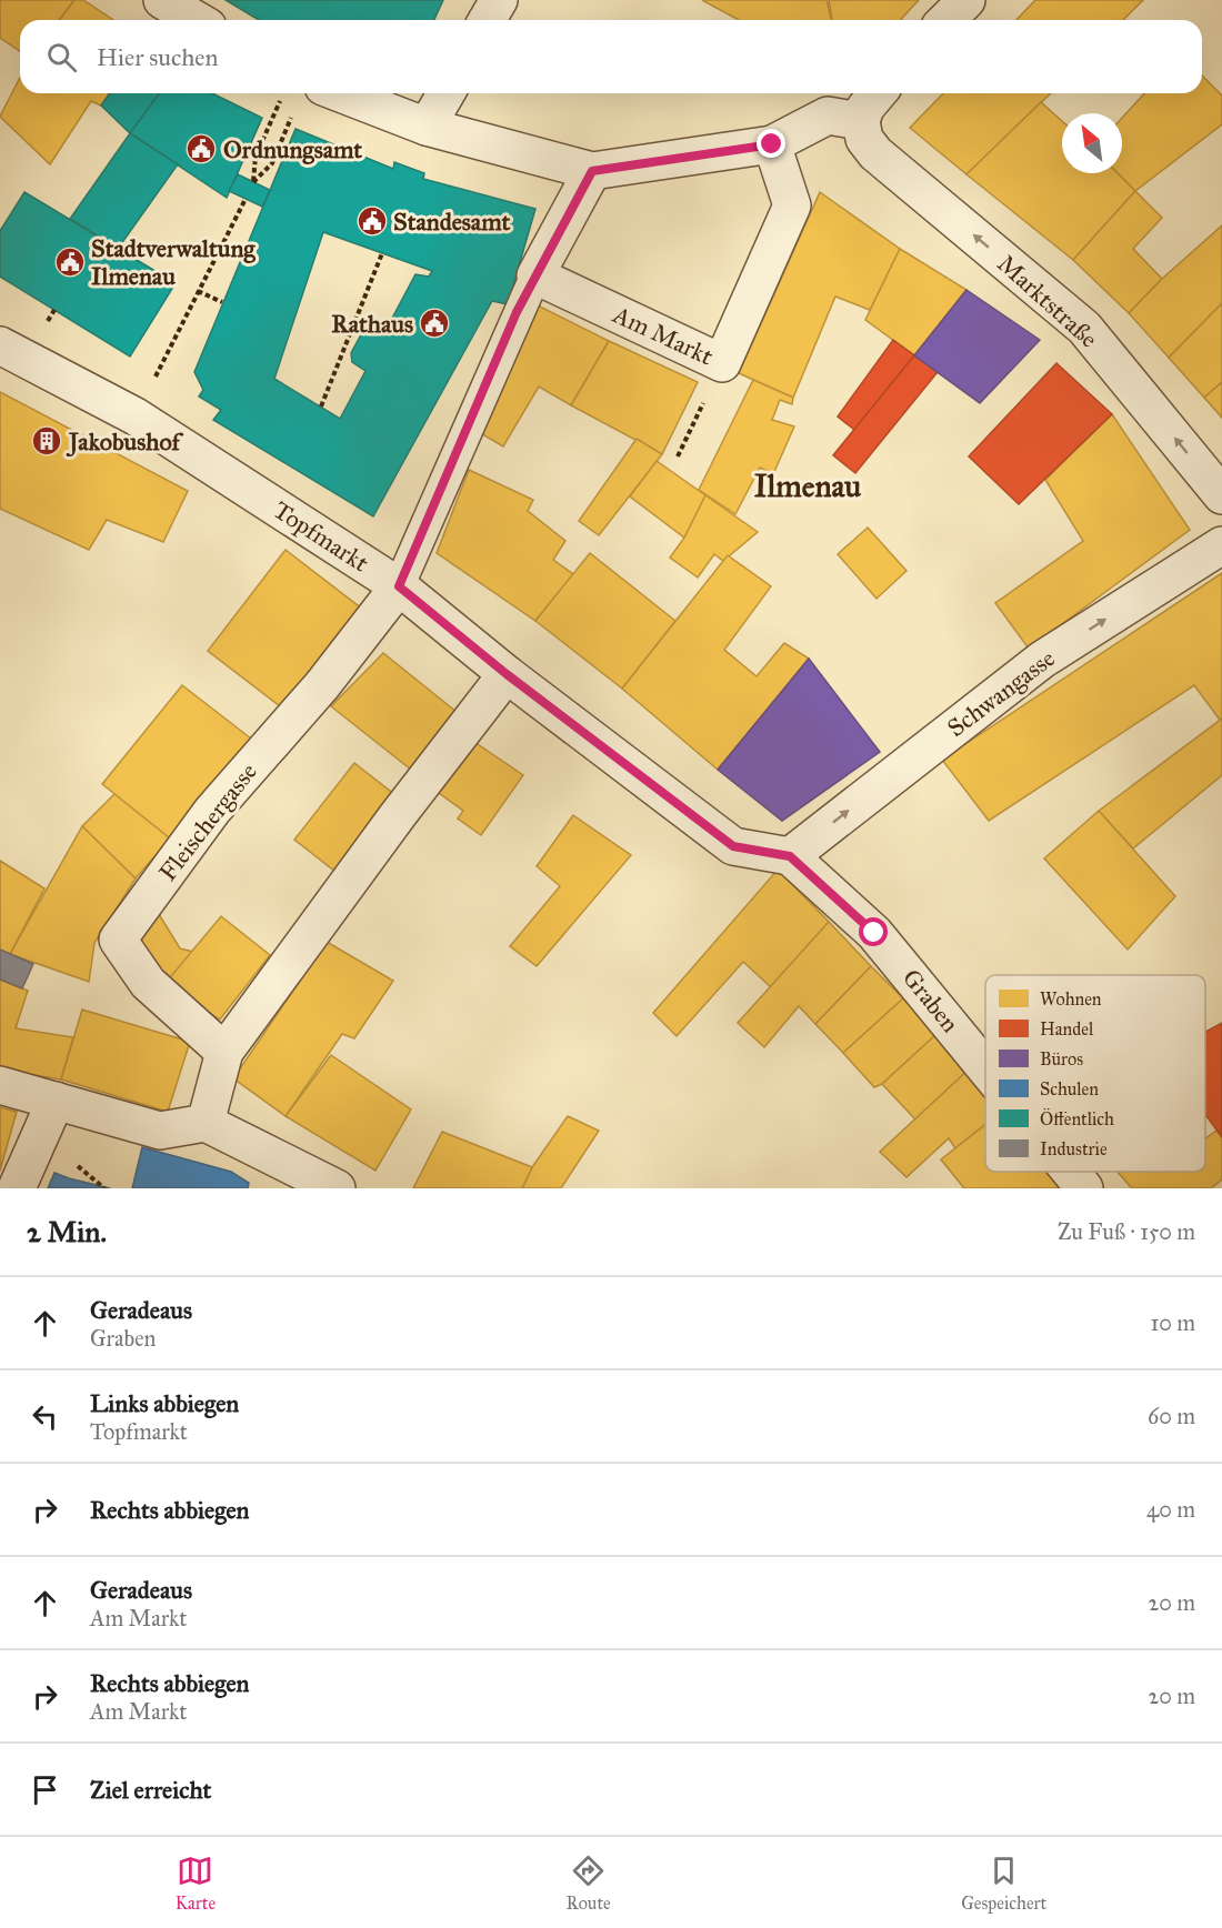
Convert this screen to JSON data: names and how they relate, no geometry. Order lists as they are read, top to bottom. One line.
{"streets":{"street":["Marktstraße","Am Markt","Topfmarkt","Schwangasse","Fleischergasse","Graben"]},"crossings":[["Topfmarkt","Schwangasse"],["Topfmarkt","Fleischergasse"],["Topfmarkt","Graben"],["Schwangasse","Graben"]],"one_way":["Marktstraße","Schwangasse"],"districts":["Ilmenau"],"places":{"public building":["Ordnungsamt","Standesamt","Stadtverwaltung Ilmenau","Rathaus"],"building":["Jakobushof"]},"legend":["Wohnen","Handel","Büros","Schulen","Öffentlich","Industrie"],"north":"top left","page":{"search":"Hier suchen","heading":["2 Min.","Zu Fuß · 150 m"],"list":[["Geradeaus","Graben","10 m"],["Links abbiegen","Topfmarkt","60 m"],["Rechts abbiegen","40 m"],["Geradeaus","Am Markt","20 m"],["Rechts abbiegen","Am Markt","20 m"],"Ziel erreicht"],"nav":["Karte","Route","Gespeichert"]}}
